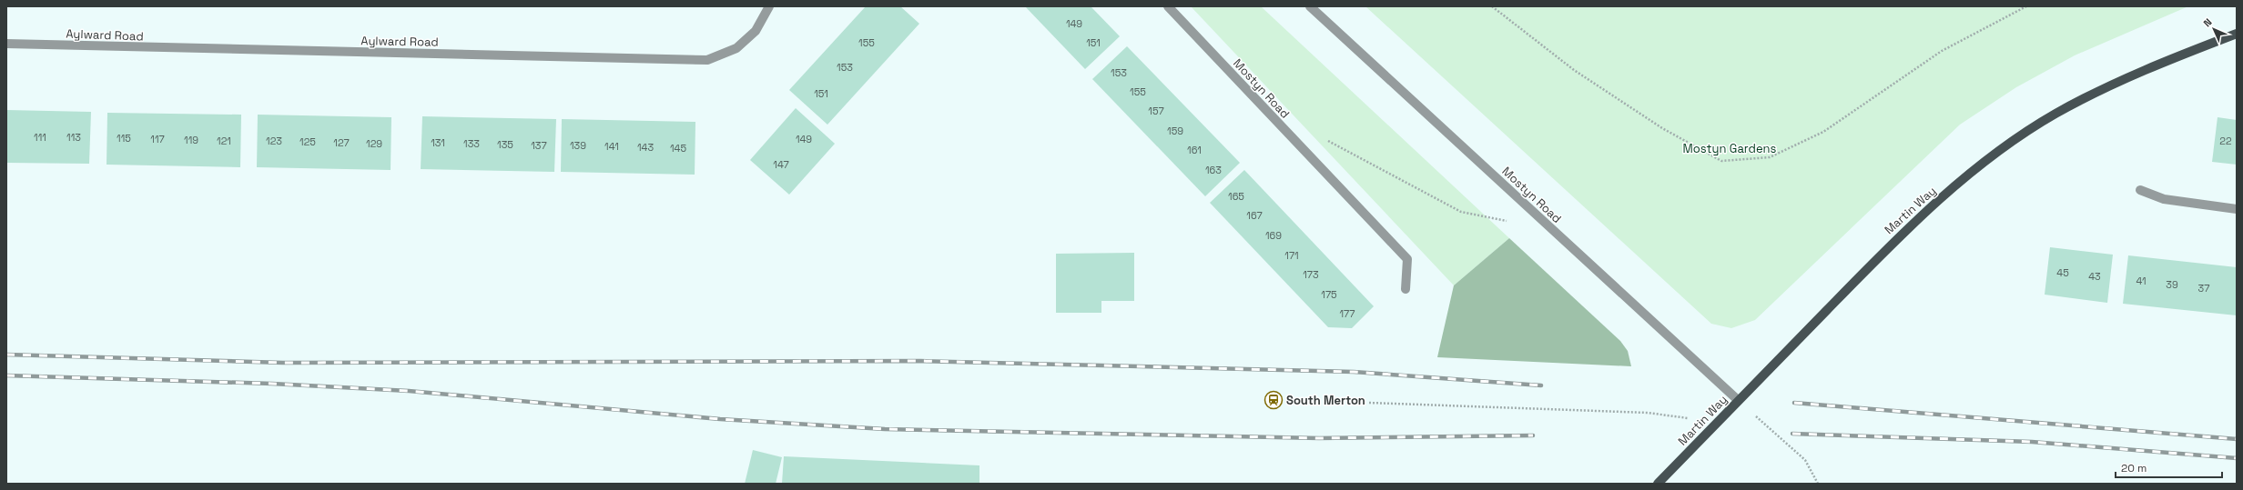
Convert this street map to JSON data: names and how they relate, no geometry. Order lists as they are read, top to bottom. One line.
{"streets":{"main road":["Martin Way"],"street":["Aylward Road","Mostyn Road"]},"crossings":[["Mostyn Road","Martin Way"]],"parks":["Mostyn Gardens"],"places":{"station":["South Merton"]},"house_numbers":["149","155","151","153","153","155","151","157","159","111","113","115","117","149","119","121","123","22","125","127","131","129","133","135","137","139","141","143","145","161","147","163","165","167","169","171","45","173","43","41","39","37","175","177"],"scale_bar":"20 m","north":"top left"}
